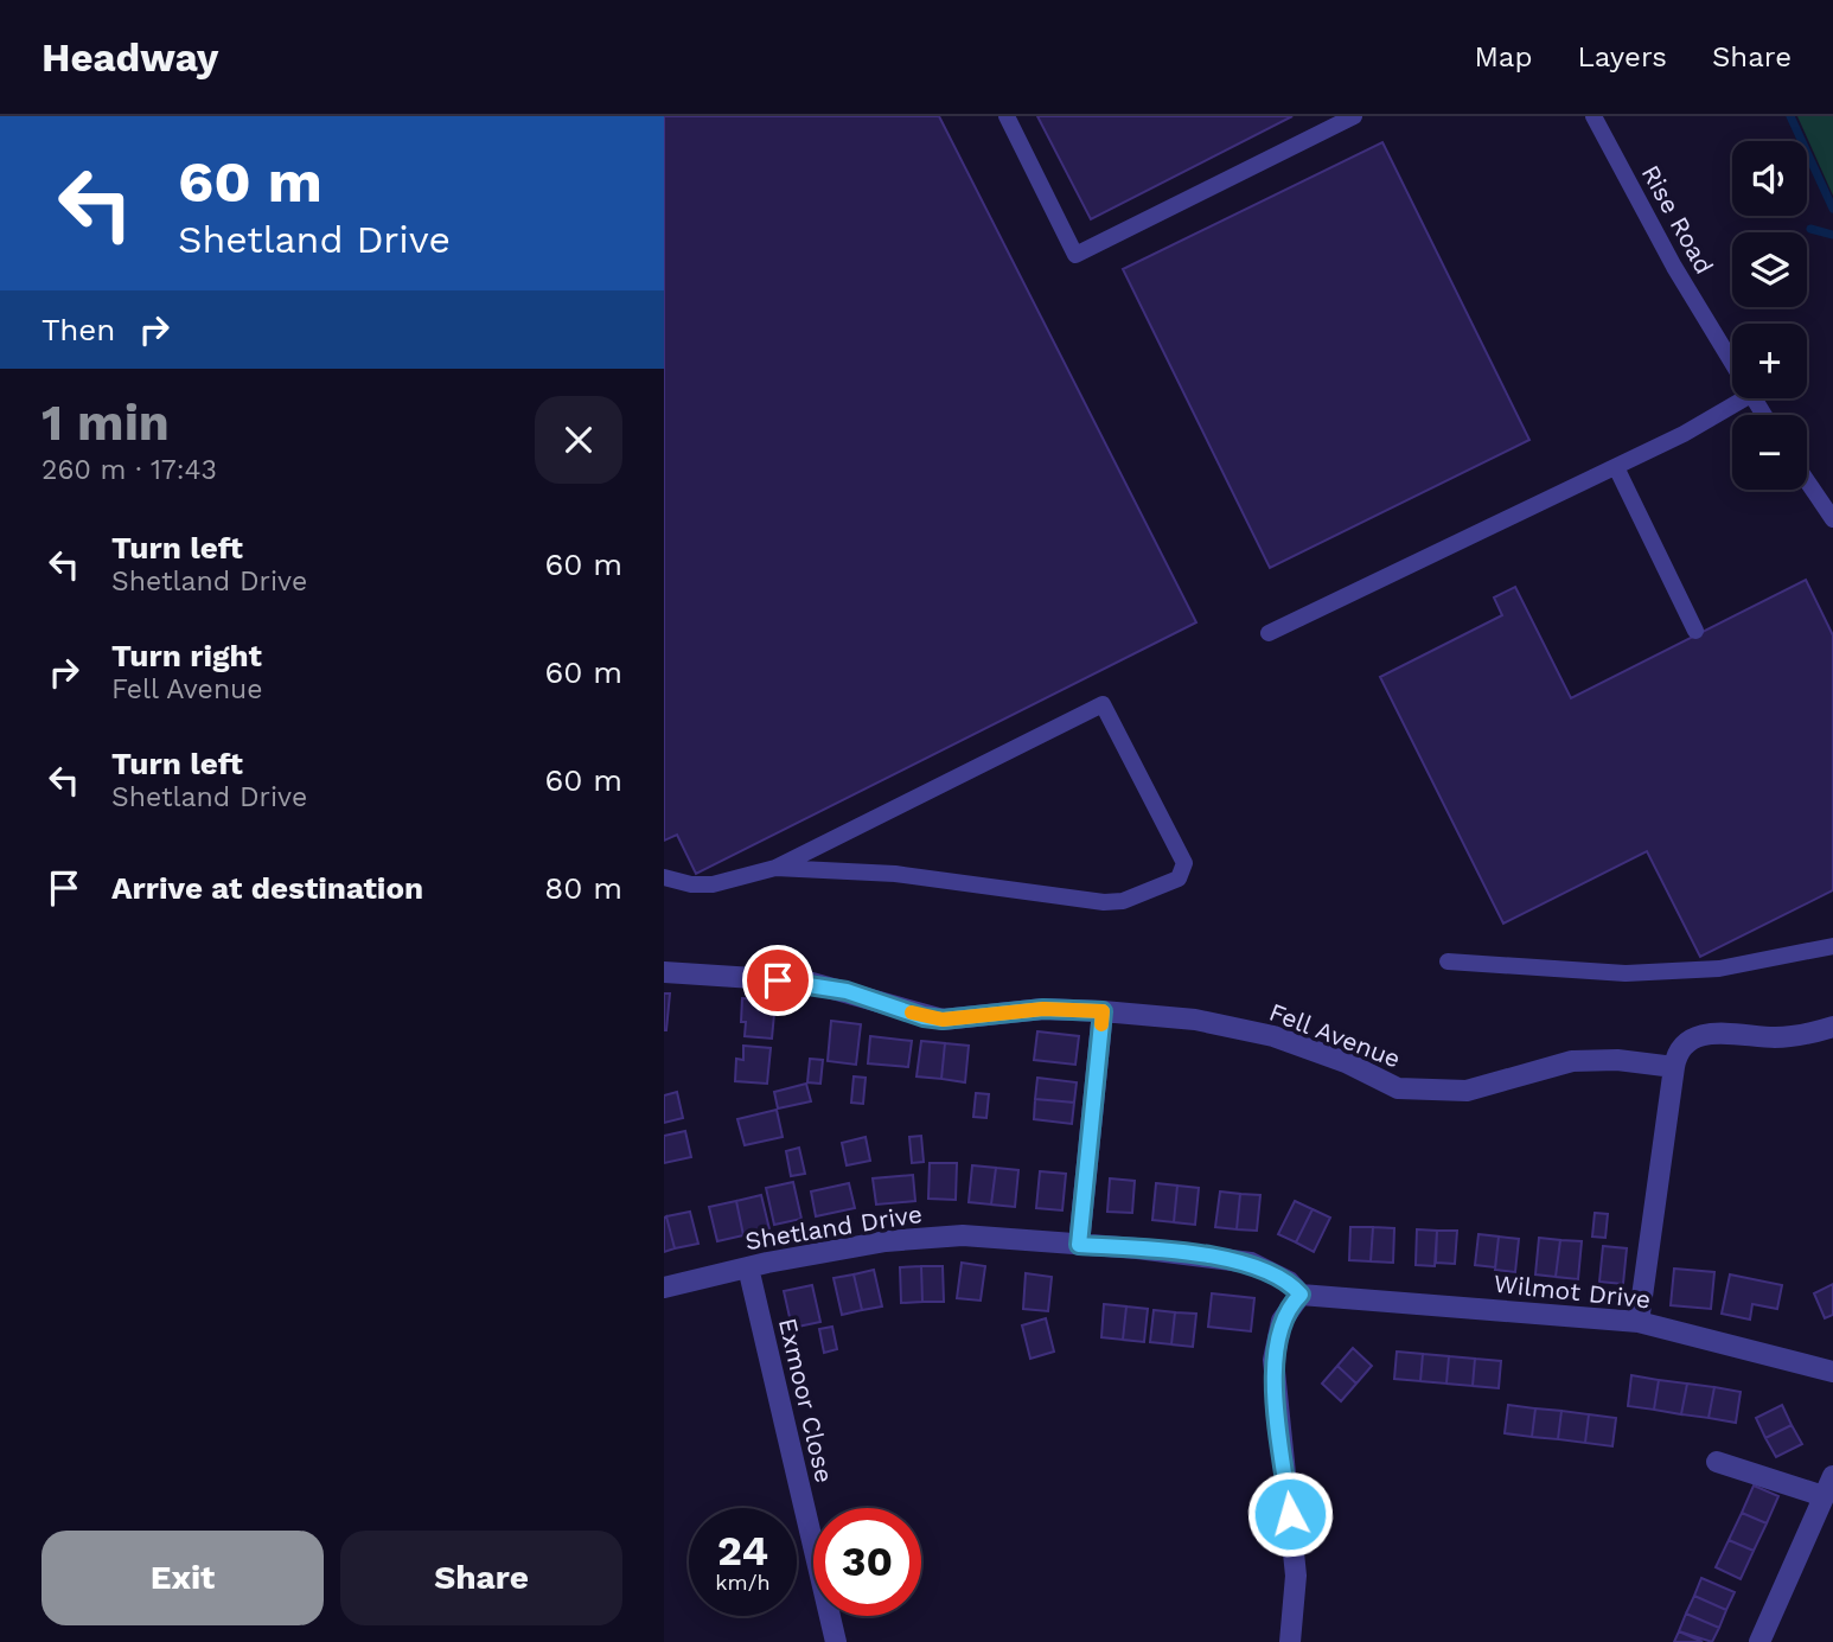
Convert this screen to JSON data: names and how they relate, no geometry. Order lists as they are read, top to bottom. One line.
{"streets":{"street":["Fell Avenue","Shetland Drive","Wilmot Drive","Exmoor Close"],"lane":["Rise Road"]},"crossings":[["Shetland Drive","Wilmot Drive"],["Shetland Drive","Exmoor Close"]],"page":{"header":"Headway","nav":["Map","Layers","Share"],"turn":["60 m","Shetland Drive"],"map_buttons":["+","−"],"then":"Then","heading":["1 min","260 m · 17:43"],"list":[{"name":"Turn left","note":"Shetland Drive","value":"60 m"},{"name":"Turn right","note":"Fell Avenue","value":"60 m"},{"name":"Turn left","note":"Shetland Drive","value":"60 m"},{"name":"Arrive at destination","value":"80 m"}],"speed":"24 km/h","limit":"30","buttons":["Exit","Share"]}}
